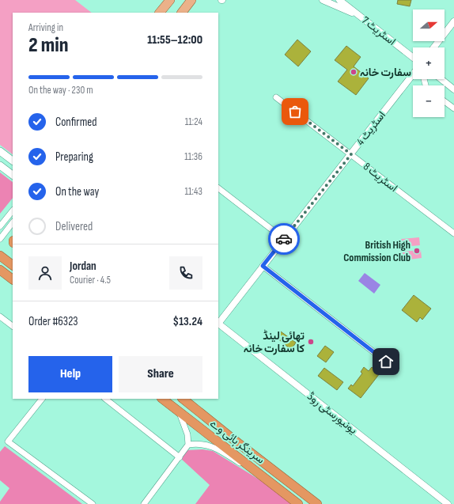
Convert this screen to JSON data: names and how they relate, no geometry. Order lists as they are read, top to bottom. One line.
{"streets":{"highway":["سرینگر ہائی وے"],"street":["اسٹریٹ 7","اسٹریٹ 4","اسٹریٹ 8","یونیورسٹی روڈ"]},"crossings":[["اسٹریٹ 4","اسٹریٹ 8"],["اسٹریٹ 4","یونیورسٹی روڈ"]],"places":["سفارت خانہ","British High Commission Club","تھائی لینڈ کا سفارت خانہ"],"north":"right","page":{"map_buttons":["+","−"],"heading":["2 min","Arriving in","11:55–12:00"],"panel":["Jordan","Courier · 4.5","Order #6323","$13.24"],"bar":"On the way · 230 m","list":[["Confirmed","11:24"],["Preparing","11:36"],["On the way","11:43"],"Delivered"],"buttons":["Help","Share"]}}
